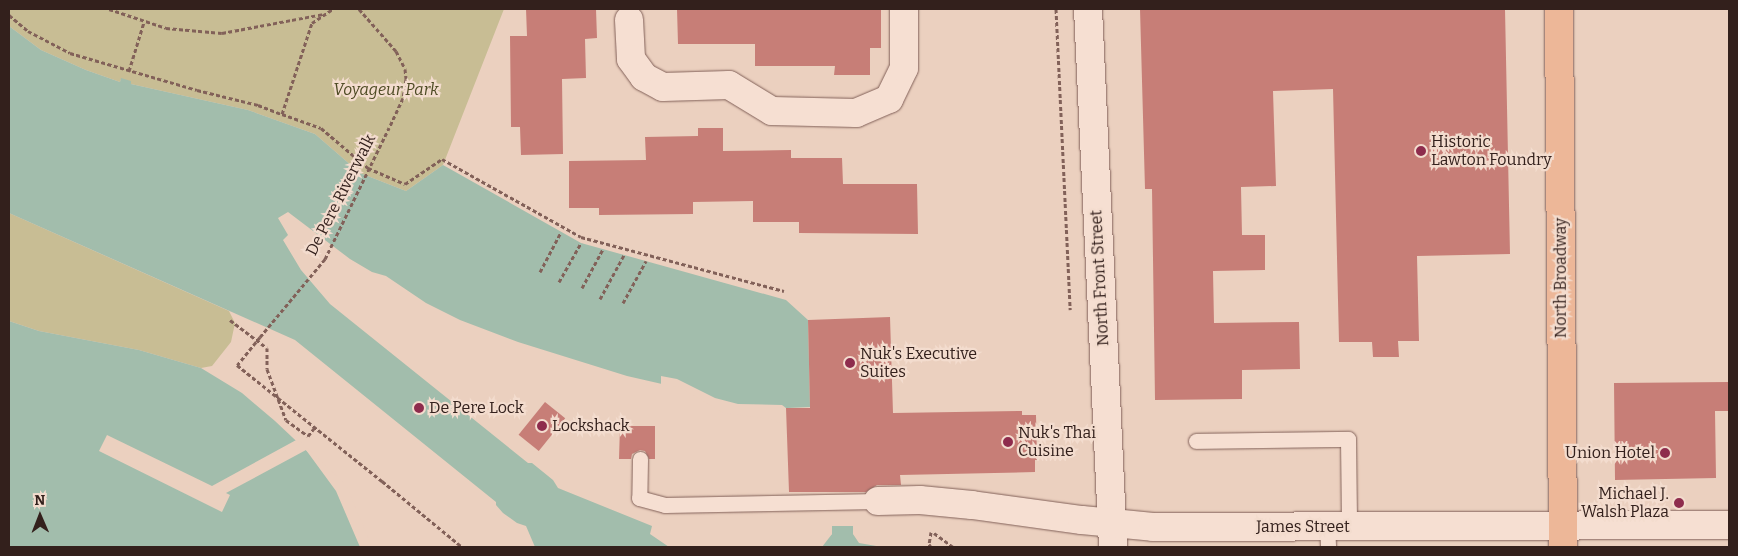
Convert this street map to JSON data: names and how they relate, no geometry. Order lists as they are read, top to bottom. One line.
{"streets":{"main road":["North Broadway"],"street":["North Front Street","James Street"],"path":["De Pere Riverwalk"]},"crossings":[["North Front Street","James Street"],["North Broadway","James Street"]],"parks":["Voyageur Park"],"places":["Historic Lawton Foundry","Nuk's Executive Suites","De Pere Lock","Lockshack","Nuk's Thai Cuisine","Union Hotel","Michael J. Walsh Plaza"],"north":"top"}
